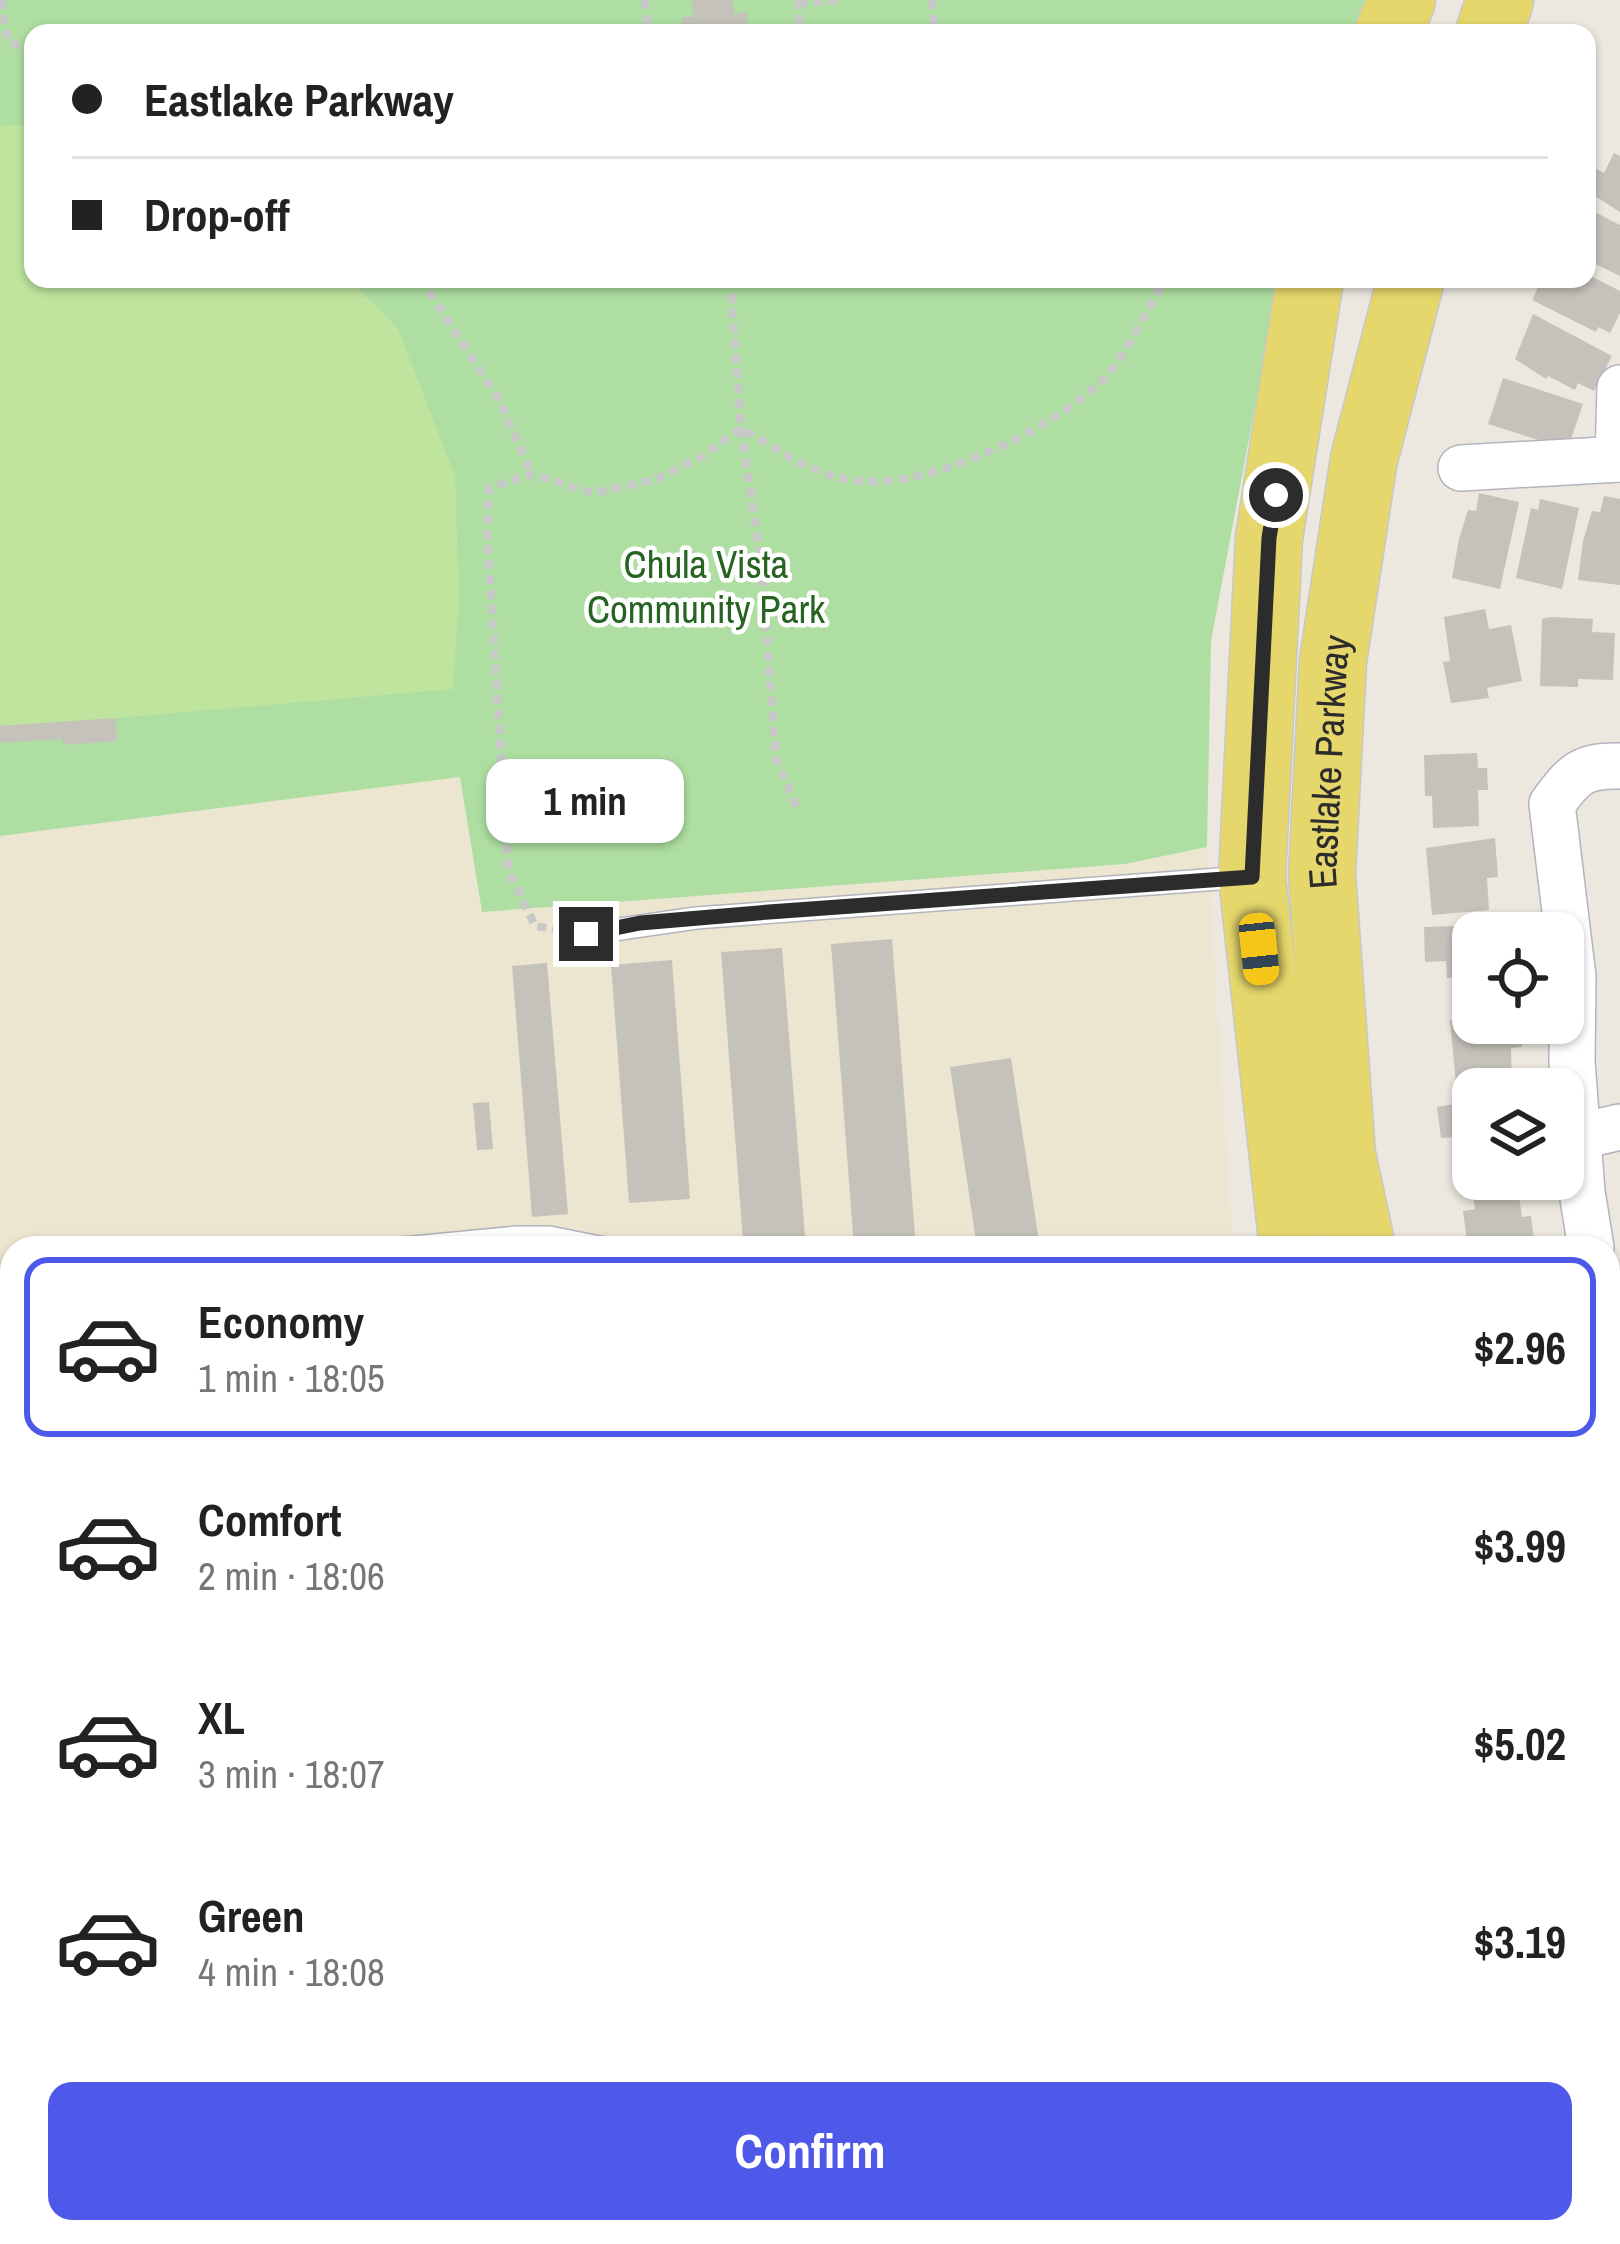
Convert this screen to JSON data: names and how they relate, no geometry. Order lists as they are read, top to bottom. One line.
{"streets":{"main road":["Eastlake Parkway"]},"parks":["Chula Vista Community Park"],"page":{"banner":["Eastlake Parkway","Drop-off"],"bubble":"1 min","list":[{"name":"Economy","note":"1 min · 18:05","value":"$2.96"},{"name":"Comfort","note":"2 min · 18:06","value":"$3.99"},{"name":"XL","note":"3 min · 18:07","value":"$5.02"},{"name":"Green","note":"4 min · 18:08","value":"$3.19"}],"buttons":"Confirm"}}
